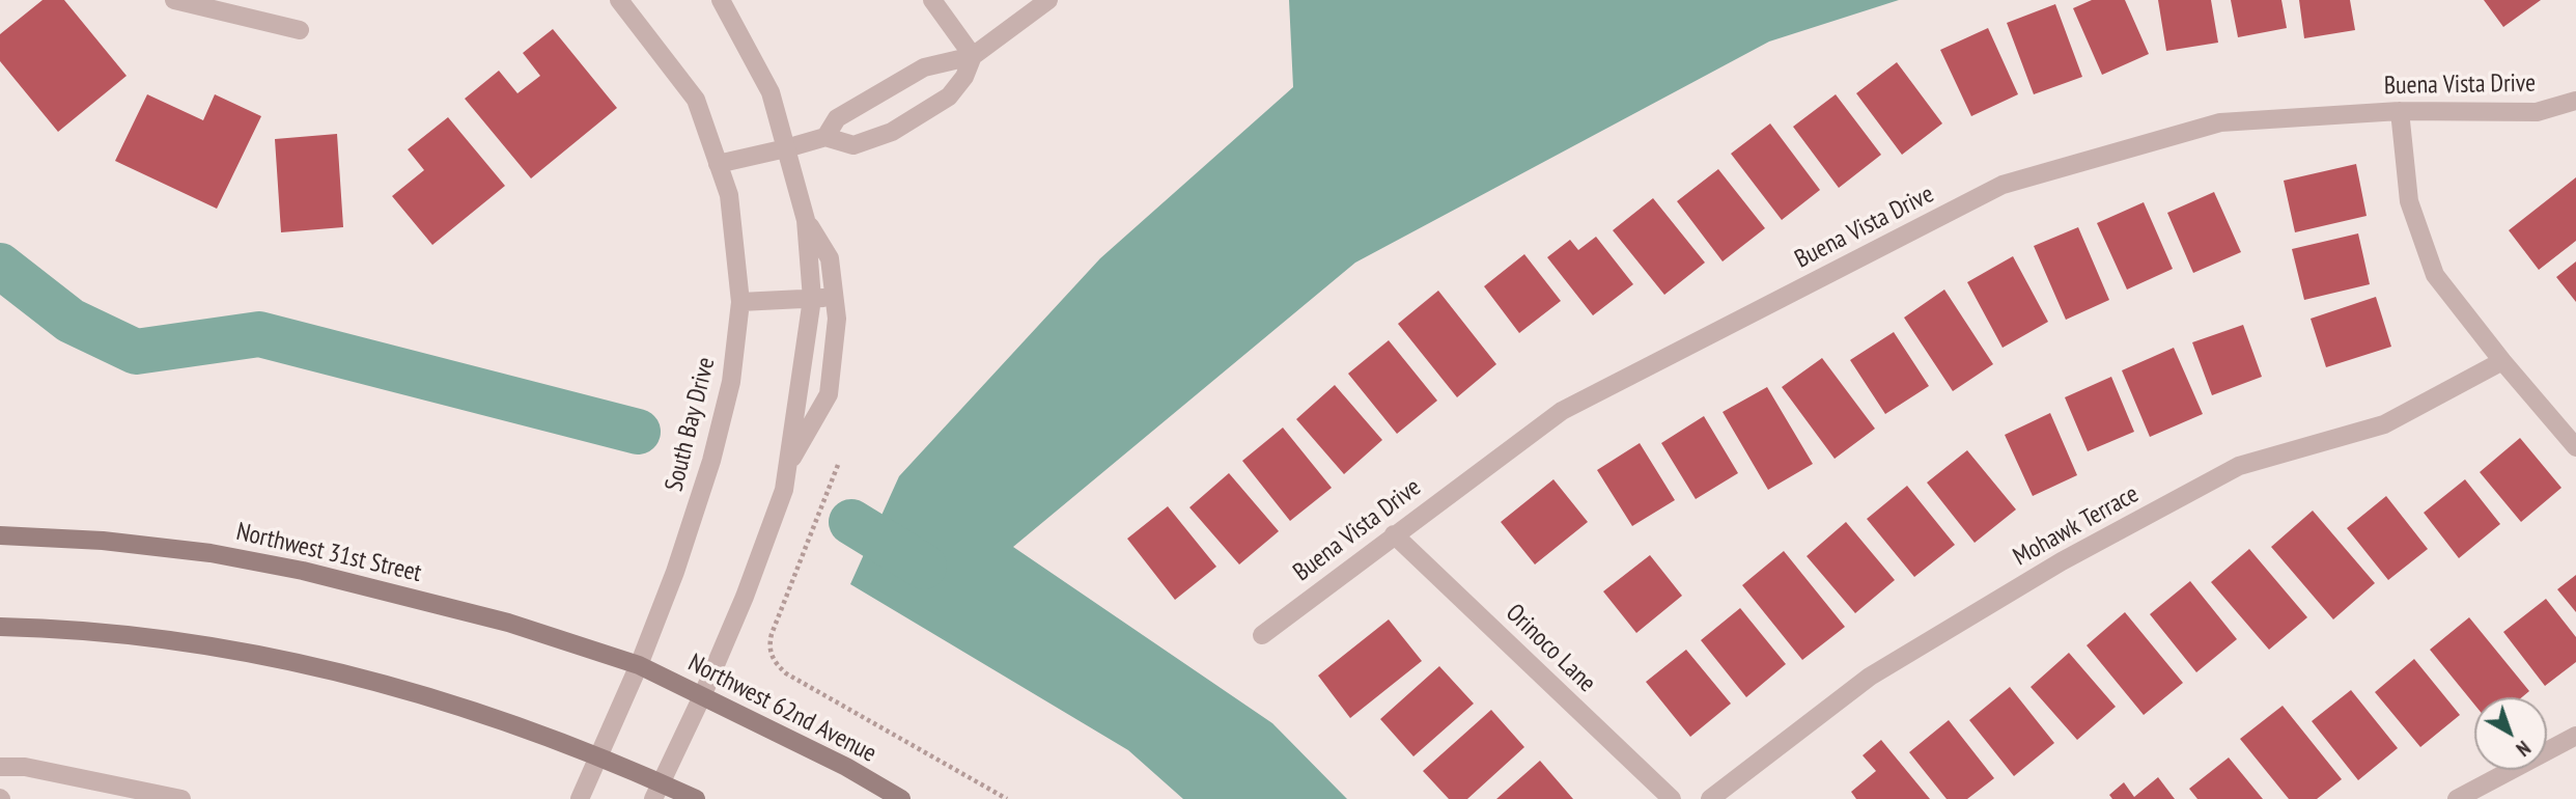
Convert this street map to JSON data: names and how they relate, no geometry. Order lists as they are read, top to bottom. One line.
{"streets":{"street":["Buena Vista Drive","South Bay Drive","Mohawk Terrace","Northwest 31st Street","Orinoco Lane","Northwest 62nd Avenue"]},"crossings":[["Buena Vista Drive","Orinoco Lane"],["South Bay Drive","Northwest 31st Street"],["South Bay Drive","Northwest 62nd Avenue"],["Northwest 31st Street","Northwest 62nd Avenue"]],"north":"bottom right"}
